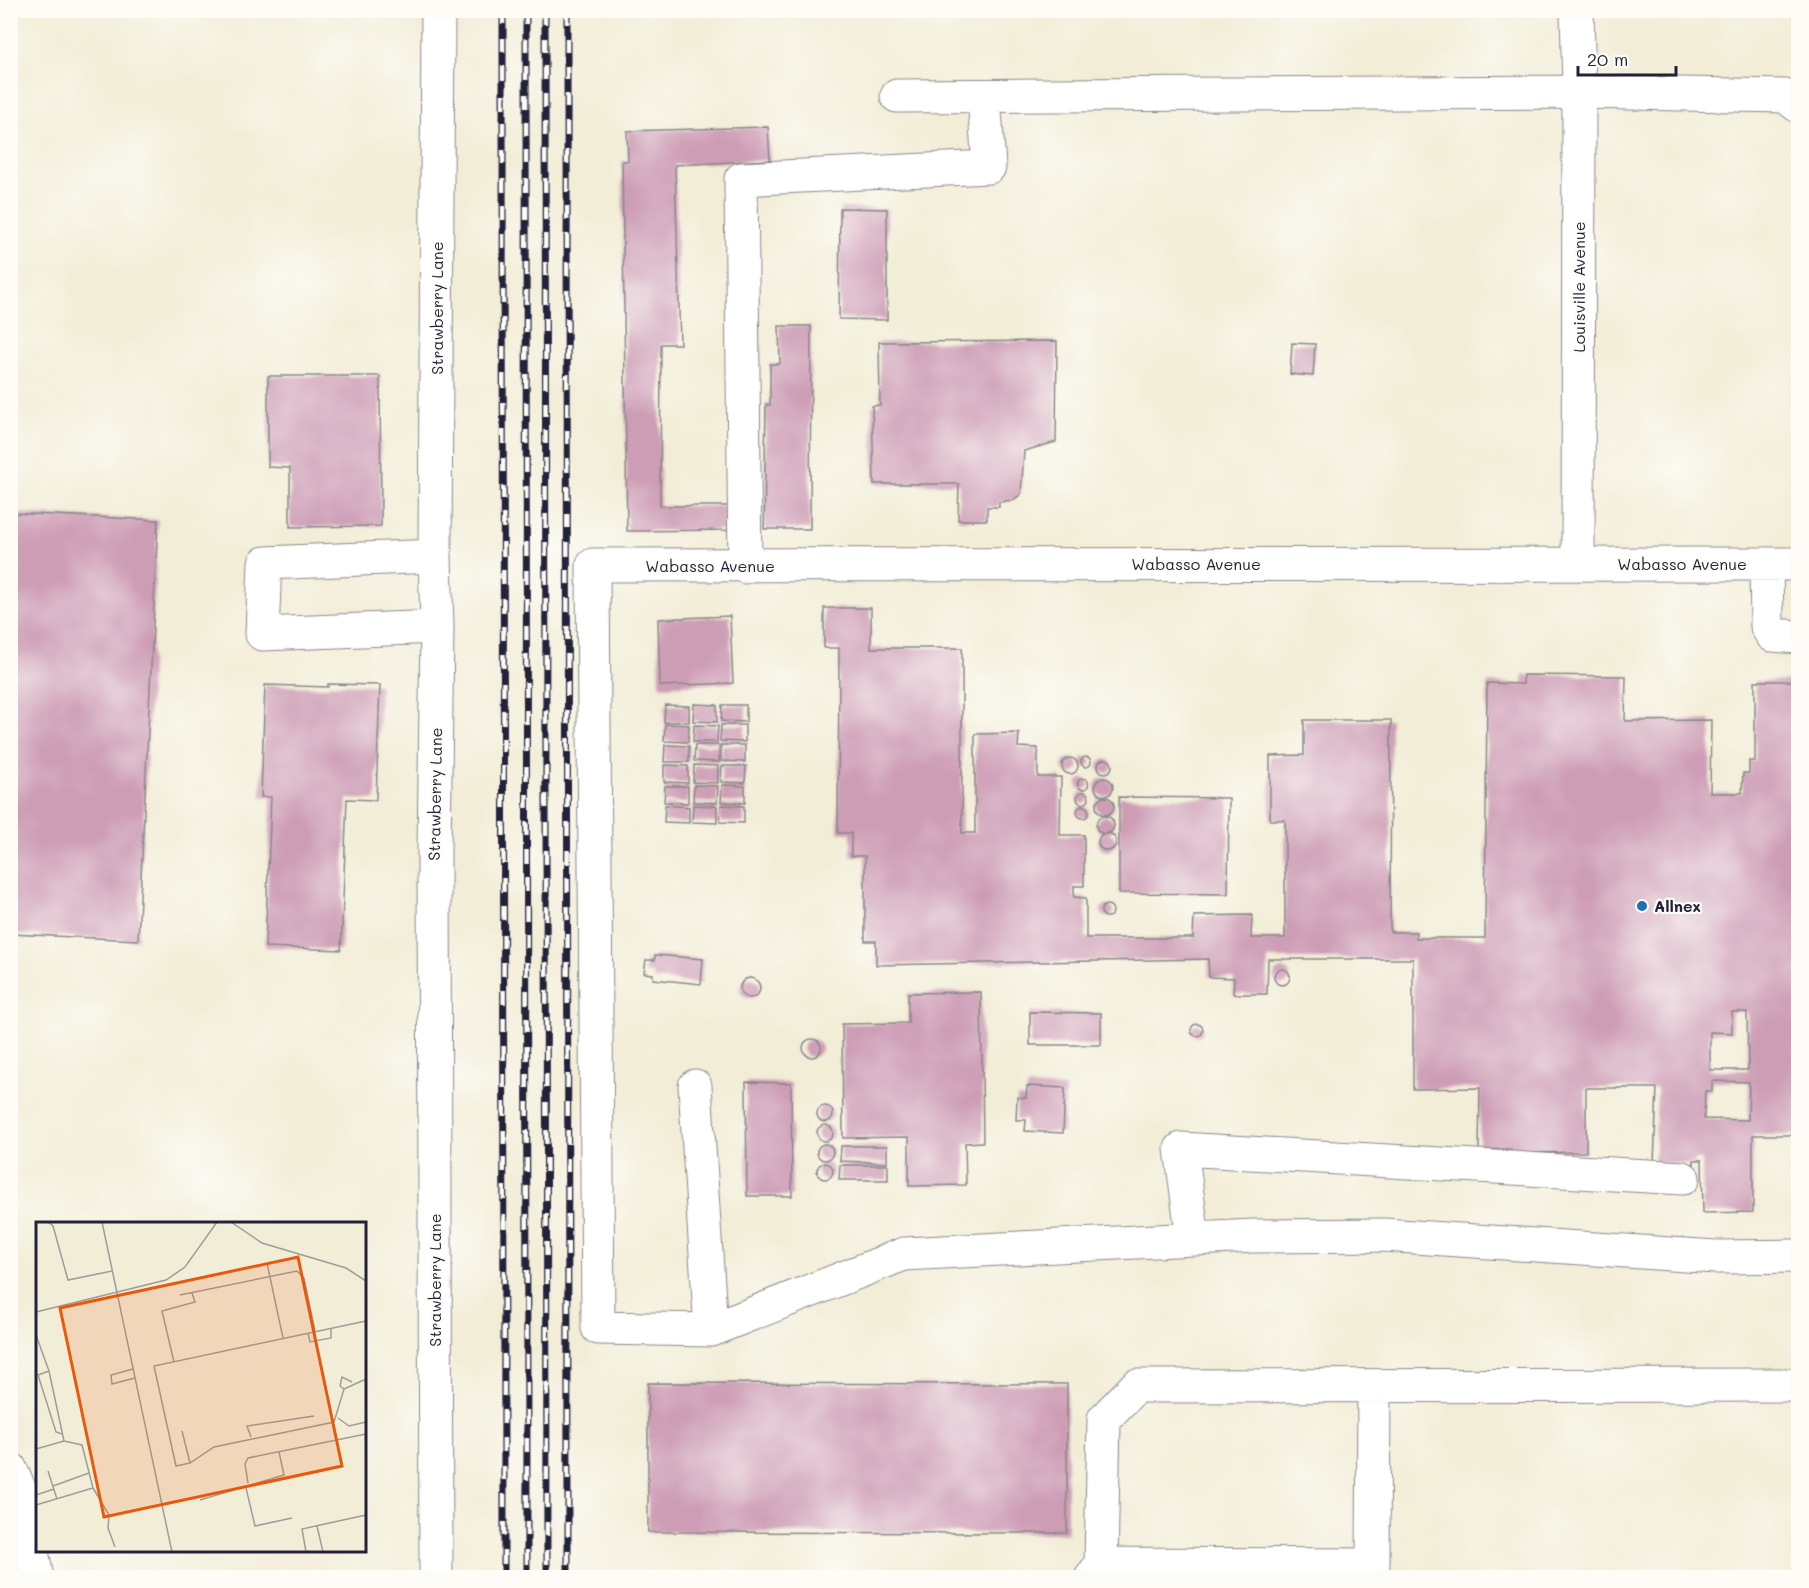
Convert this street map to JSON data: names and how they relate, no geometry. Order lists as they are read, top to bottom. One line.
{"streets":{"street":["Louisville Avenue","Strawberry Lane","Wabasso Avenue"]},"crossings":[["Louisville Avenue","Wabasso Avenue"]],"places":["Allnex"],"scale_bar":"20 m"}
